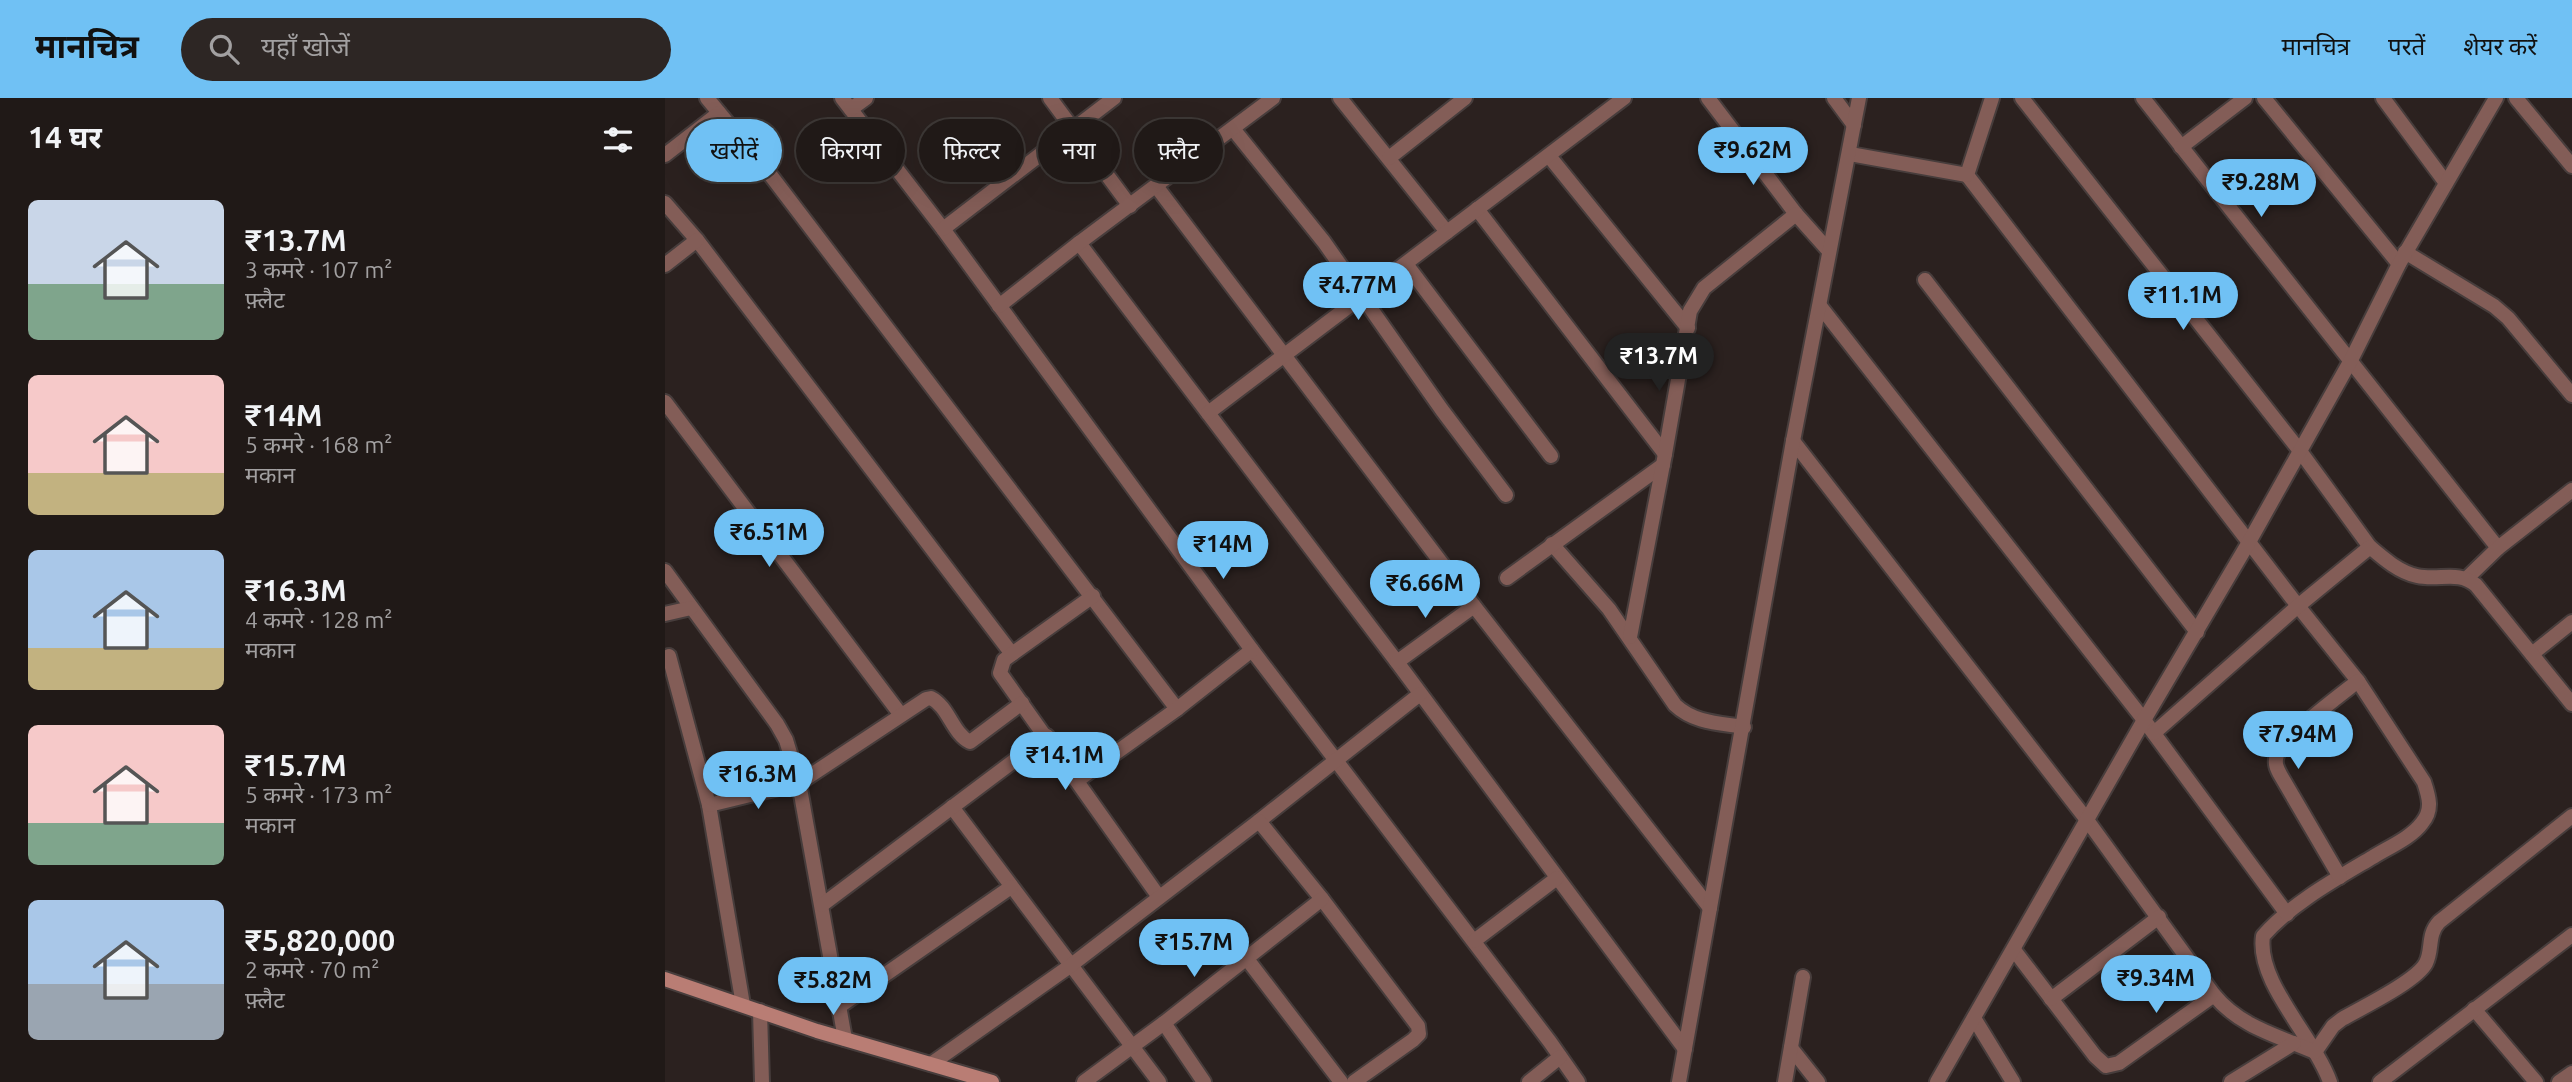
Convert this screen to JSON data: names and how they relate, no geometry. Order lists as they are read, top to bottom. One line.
{"page":{"header":"मानचित्र","search":"यहाँ खोजें","nav":["मानचित्र","परतें","शेयर करें"],"heading":"14 घर","chip":["खरीदें","किराया","फ़िल्टर","नया","फ़्लैट"],"price":["₹9.62M","₹9.28M","₹4.77M","₹11.1M","₹13.7M","₹6.51M","₹14M","₹6.66M","₹7.94M","₹14.1M","₹16.3M","₹15.7M","₹9.34M","₹5.82M"],"list":[{"name":"₹13.7M","note":"3 कमरे · 107 m² · फ़्लैट"},{"name":"₹14M","note":"5 कमरे · 168 m² · मकान"},{"name":"₹16.3M","note":"4 कमरे · 128 m² · मकान"},{"name":"₹15.7M","note":"5 कमरे · 173 m² · मकान"},{"name":"₹5,820,000","note":"2 कमरे · 70 m² · फ़्लैट"}]}}
